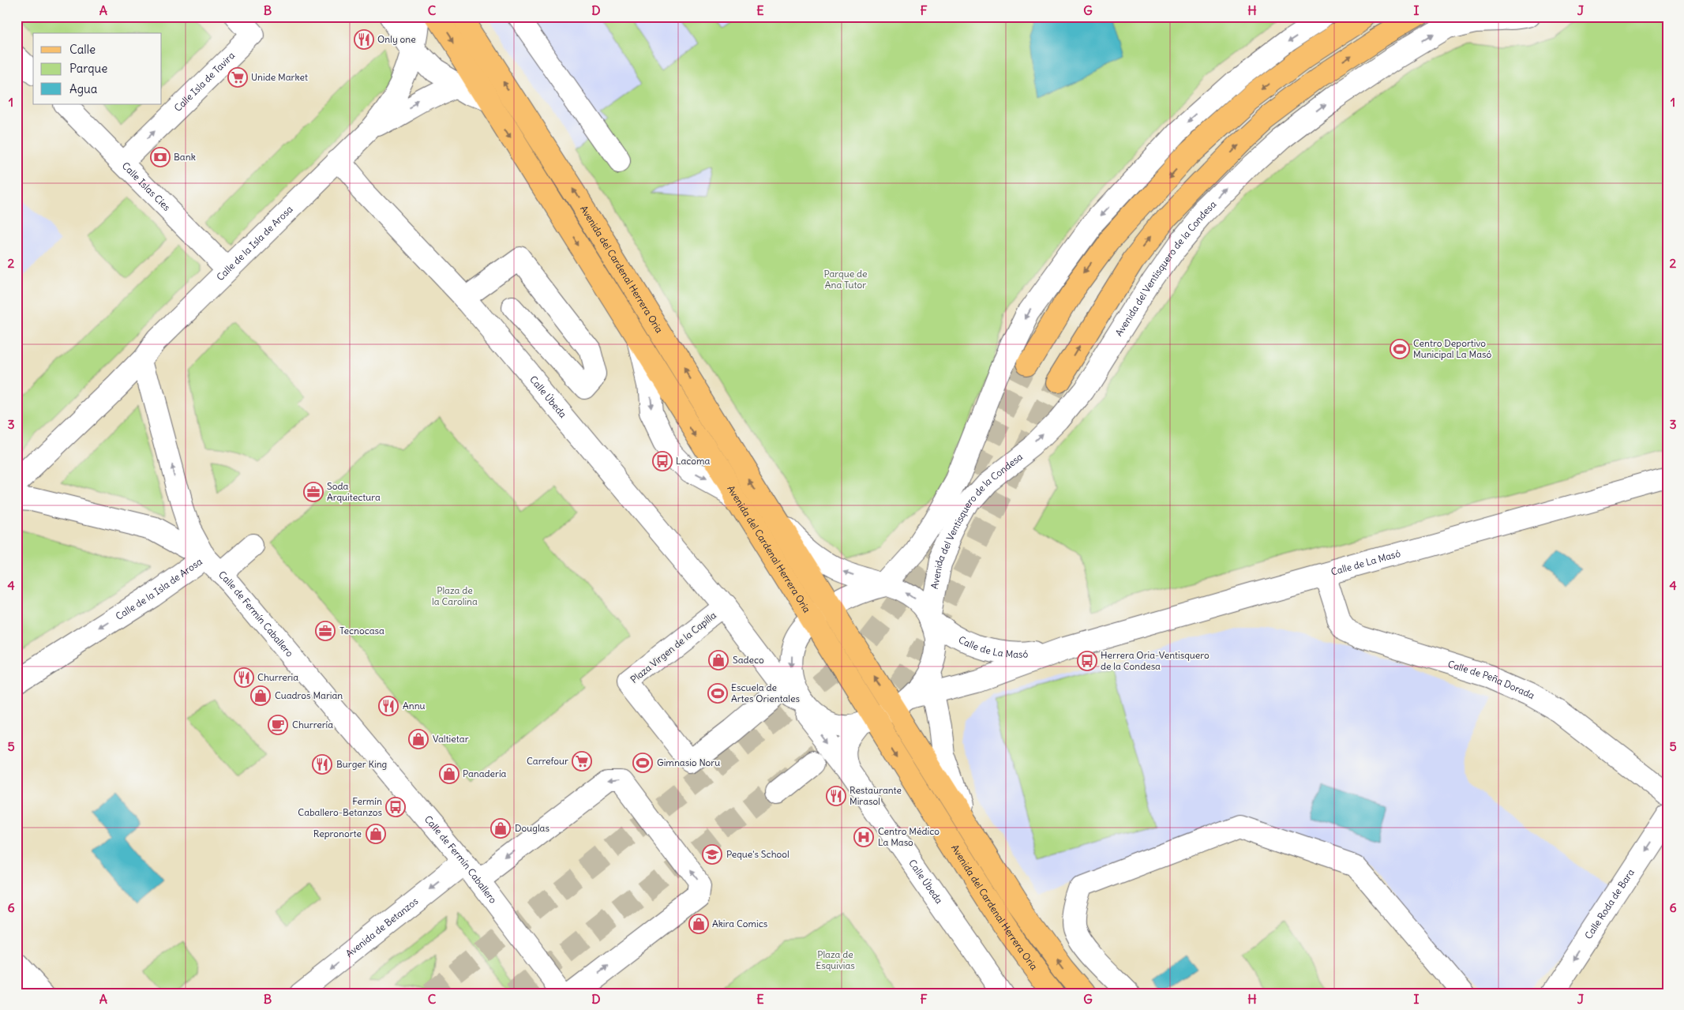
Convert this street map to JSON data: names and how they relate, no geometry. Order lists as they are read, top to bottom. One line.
{"streets":{"main road":["Avenida del Cardenal Herrera Oria"],"street":["Calle Isla de Tavira","Calle Islas Cíes","Calle de la Isla de Arosa","Avenida del Ventisquero de la Condesa","Calle Úbeda","Calle de La Masó","Calle de Fermín Caballero","Plaza Virgen de la Capilla","Calle de Peña Dorada","Calle Roda de Bara","Avenida de Betanzos"]},"crossings":[["Calle Isla de Tavira","Calle Islas Cíes"],["Calle Islas Cíes","Calle de la Isla de Arosa"],["Calle de la Isla de Arosa","Avenida del Cardenal Herrera Oria"],["Calle de la Isla de Arosa","Calle Úbeda"],["Calle de la Isla de Arosa","Calle de Fermín Caballero"],["Avenida del Ventisquero de la Condesa","Avenida del Cardenal Herrera Oria"],["Avenida del Ventisquero de la Condesa","Calle de La Masó"],["Avenida del Cardenal Herrera Oria","Calle Úbeda"],["Avenida del Cardenal Herrera Oria","Calle de La Masó"],["Calle Úbeda","Plaza Virgen de la Capilla"],["Calle de La Masó","Calle de Peña Dorada"],["Calle de Fermín Caballero","Avenida de Betanzos"]],"one_way":["Calle Isla de Tavira","Calle Roda de Bara","Avenida de Betanzos"],"parks":["Parque de Ana Tutor","Plaza de la Carolina","Plaza de Esquivias"],"places":{"restaurant":["Only one","Churreria","Annu","Burger King","Restaurante Mirasol"],"supermarket":["Unide Market","Carrefour"],"bank":["Bank"],"sports":["Centro Deportivo Municipal La Masó","Escuela de Artes Orientales","Gimnasio Noru"],"bus stop":["Lacoma","Herrera Oria-Ventisquero de la Condesa","Fermín Caballero-Betanzos"],"office":["Soda Arquitectura","Tecnocasa"],"shop":["Sadeco","Cuadros Marian","Valtietar","Panadería","Douglas","Repronorte","Akira Comics"],"cafe":["Churrería"],"hospital":["Centro Médico La Maso"],"school or university":["Peque's School"]},"legend":["Calle","Parque","Agua"],"grid":{"columns":["A","B","C","D","E","F","G","H","I","J"],"rows":["1","2","3","4","5","6"]}}
